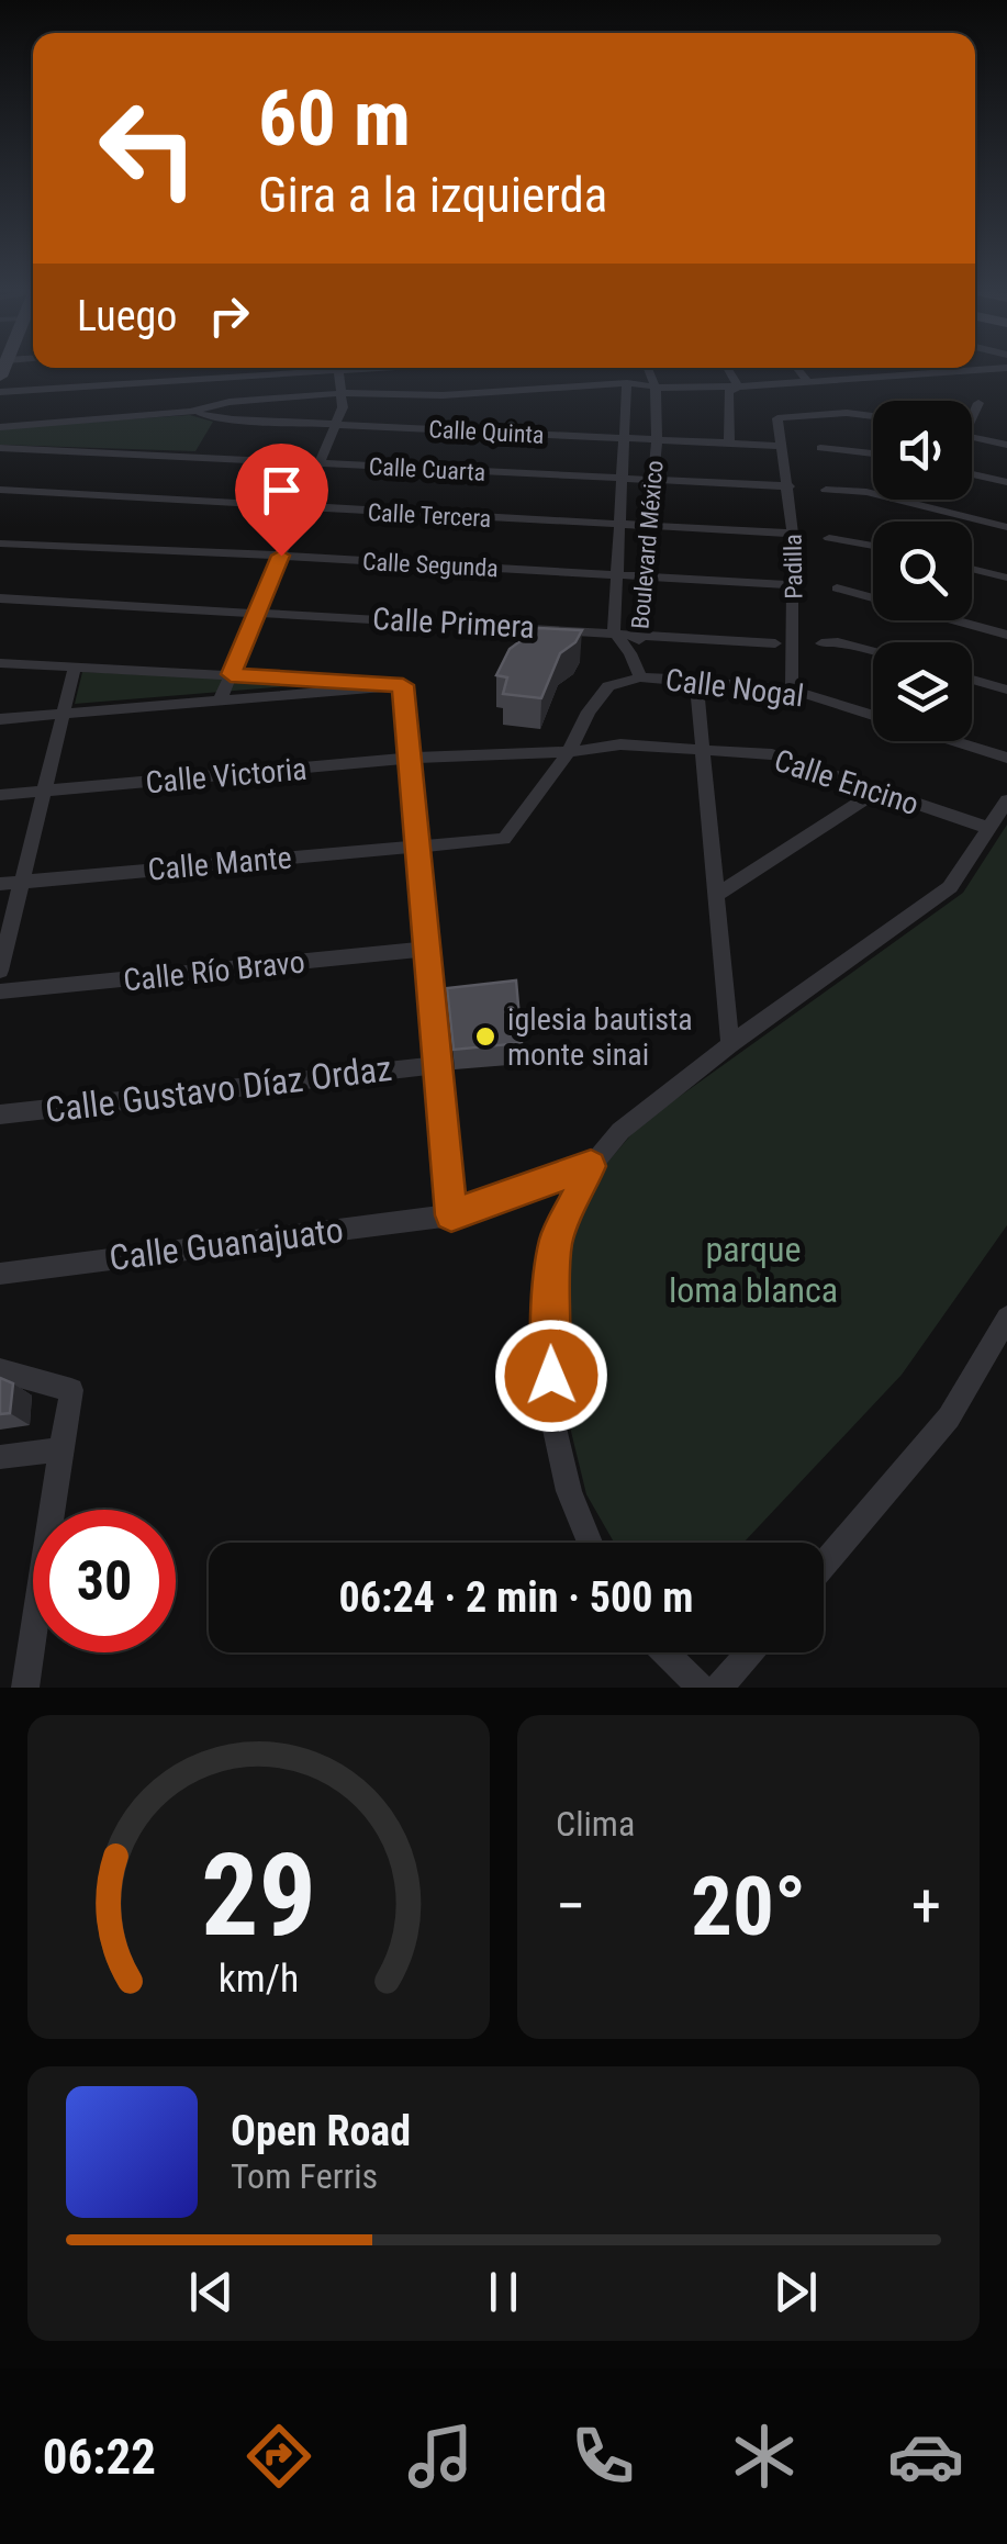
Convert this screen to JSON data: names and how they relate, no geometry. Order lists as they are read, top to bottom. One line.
{"streets":{"street":["Calle Quinta","Calle Cuarta","Calle Tercera","Boulevard México","Calle Segunda","Padilla","Calle Primera","Calle Nogal","Calle Victoria","Calle Encino","Calle Mante","Calle Río Bravo","Calle Gustavo Díaz Ordaz","Calle Guanajuato"]},"crossings":[["Calle Quinta","Boulevard México"],["Calle Quinta","Padilla"],["Calle Cuarta","Boulevard México"],["Calle Cuarta","Padilla"],["Calle Tercera","Boulevard México"],["Calle Tercera","Padilla"],["Boulevard México","Calle Segunda"],["Boulevard México","Calle Primera"],["Calle Segunda","Padilla"],["Padilla","Calle Nogal"],["Calle Nogal","Calle Mante"],["Calle Victoria","Calle Encino"],["Calle Victoria","Calle Mante"],["Calle Encino","Calle Mante"]],"parks":["parque loma blanca"],"places":["iglesia bautista monte sinai"],"page":{"turn":["60 m","Gira a la izquierda"],"then":"Luego","limit":"30","trip":"06:24 · 2 min · 500 m","tile":"Clima","heat":["−","20°","+"],"song":["Open Road","Tom Ferris"],"tabs":"06:22","gauge":["29","km/h"]}}
